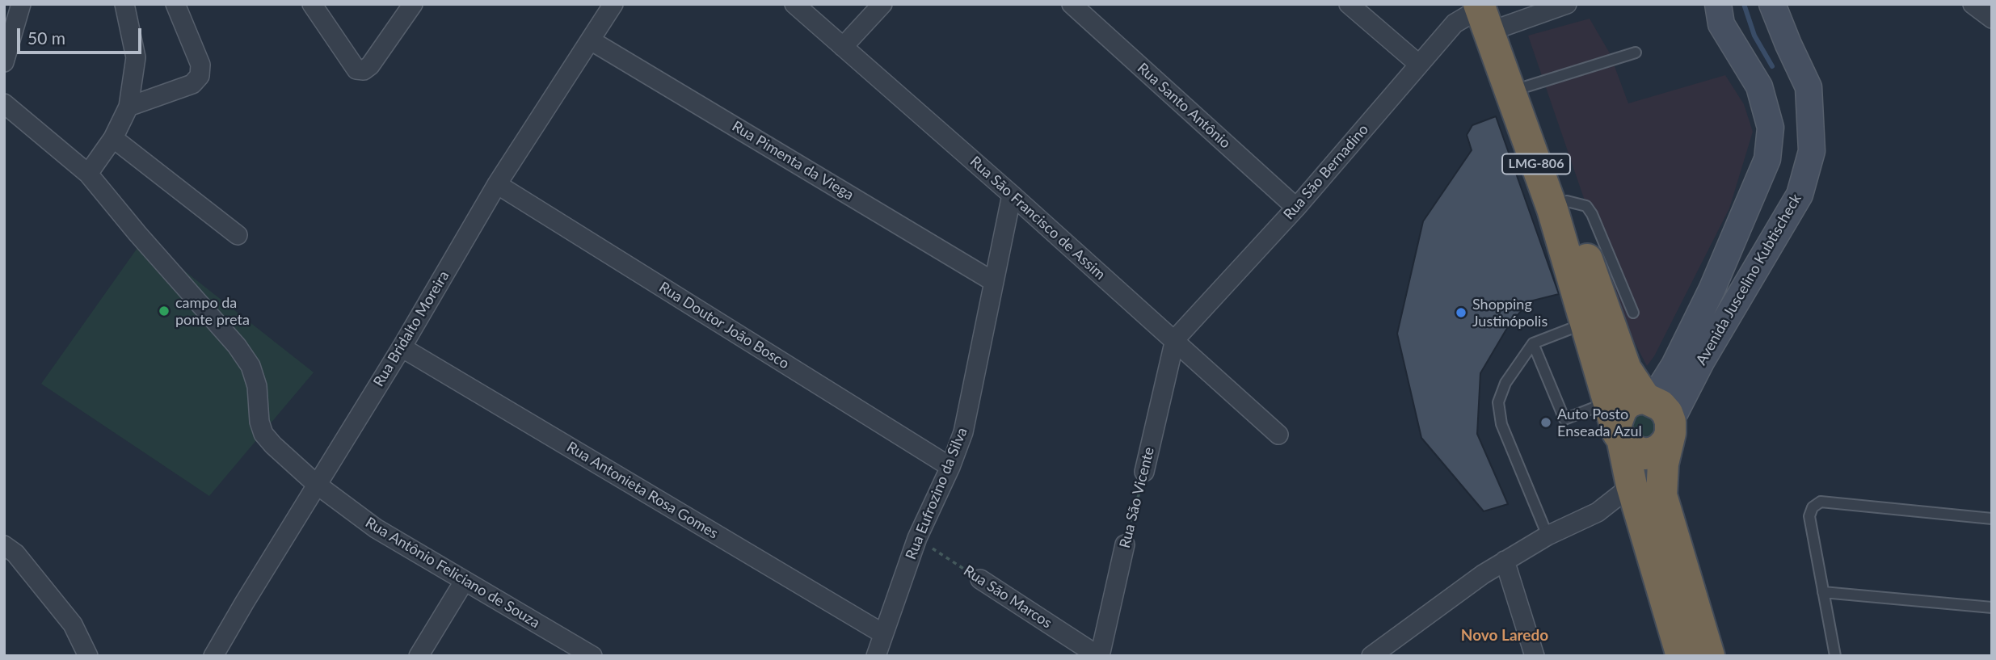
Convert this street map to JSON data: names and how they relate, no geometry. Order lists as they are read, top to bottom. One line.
{"streets":{"highway":["LMG-806"],"street":["Rua Santo Antônio","Rua Pimenta da Viega","Rua São Bernadino","Rua São Francisco de Assim","Avenida Juscelino Kubtischeck","Rua Doutor João Bosco","Rua Bridalto Moreira","Rua Antonieta Rosa Gomes","Rua Eufrozino da Silva","Rua São Vicente","Rua Antônio Feliciano de Souza","Rua São Marcos"]},"crossings":[["Rua Santo Antônio","Rua São Bernadino"],["Rua Pimenta da Viega","Rua Bridalto Moreira"],["Rua Pimenta da Viega","Rua Eufrozino da Silva"],["LMG-806","Rua São Bernadino"],["LMG-806","Avenida Juscelino Kubtischeck"],["Rua São Bernadino","Rua São Francisco de Assim"],["Rua São Bernadino","Rua São Vicente"],["Rua São Francisco de Assim","Rua Eufrozino da Silva"],["Rua São Francisco de Assim","Rua São Vicente"],["Rua Doutor João Bosco","Rua Bridalto Moreira"],["Rua Doutor João Bosco","Rua Eufrozino da Silva"],["Rua Bridalto Moreira","Rua Antonieta Rosa Gomes"],["Rua Bridalto Moreira","Rua Antônio Feliciano de Souza"],["Rua Antonieta Rosa Gomes","Rua Eufrozino da Silva"],["Rua Eufrozino da Silva","Rua São Marcos"],["Rua São Vicente","Rua São Marcos"]],"districts":["Novo Laredo"],"places":["campo da ponte preta","Shopping Justinópolis","Auto Posto Enseada Azul"],"scale_bar":"50 m"}
